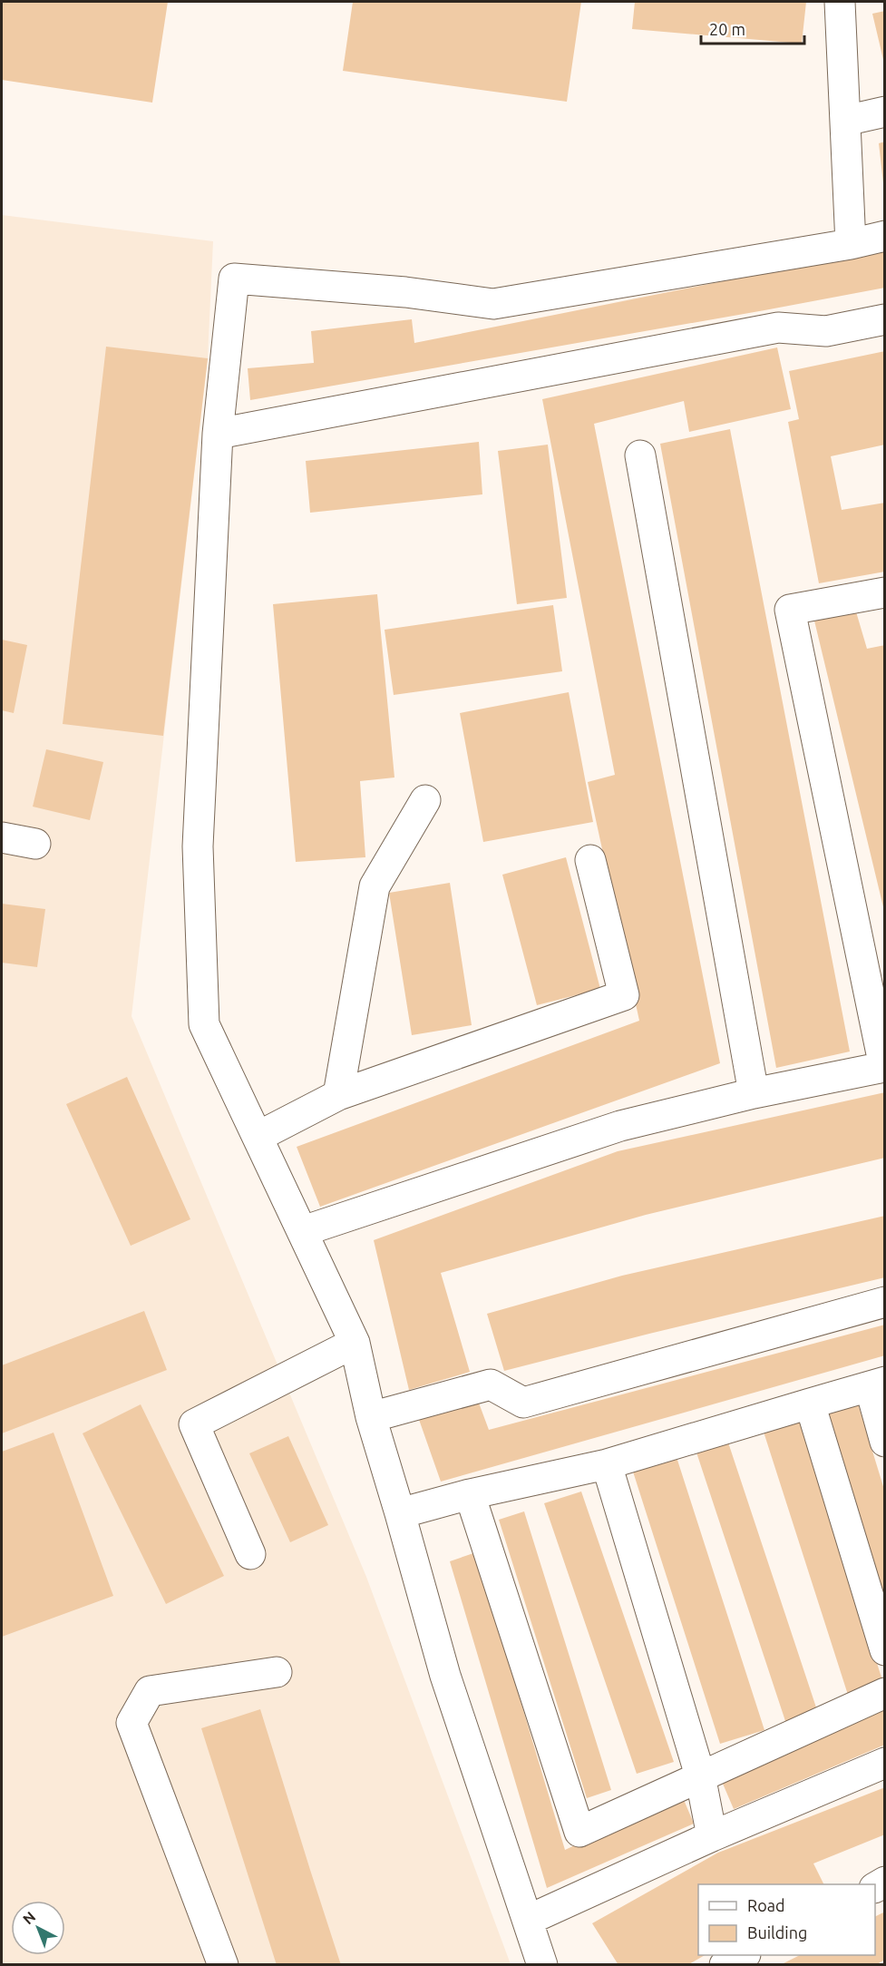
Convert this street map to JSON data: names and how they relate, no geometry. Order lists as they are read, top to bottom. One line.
{"legend":["Road","Building"],"scale_bar":"20 m","north":"top left"}
